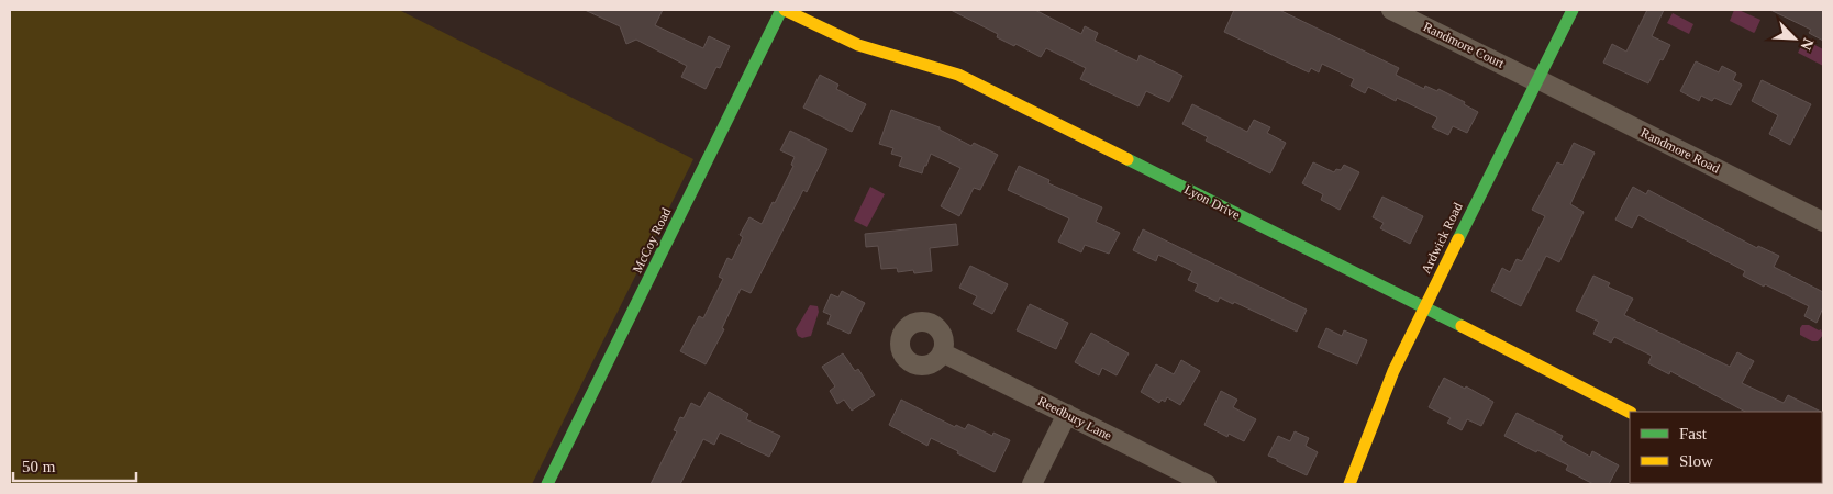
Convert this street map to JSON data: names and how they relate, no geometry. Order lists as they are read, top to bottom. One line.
{"streets":{"street":["Randmore Court","Randmore Road","Lyon Drive","Ardwick Road","McCoy Road","Reedbury Lane"]},"crossings":[["Randmore Court","Randmore Road"],["Randmore Court","Ardwick Road"],["Randmore Road","Ardwick Road"],["Lyon Drive","Ardwick Road"],["Lyon Drive","McCoy Road"]],"legend":["Fast","Slow"],"scale_bar":"50 m","north":"bottom right"}
